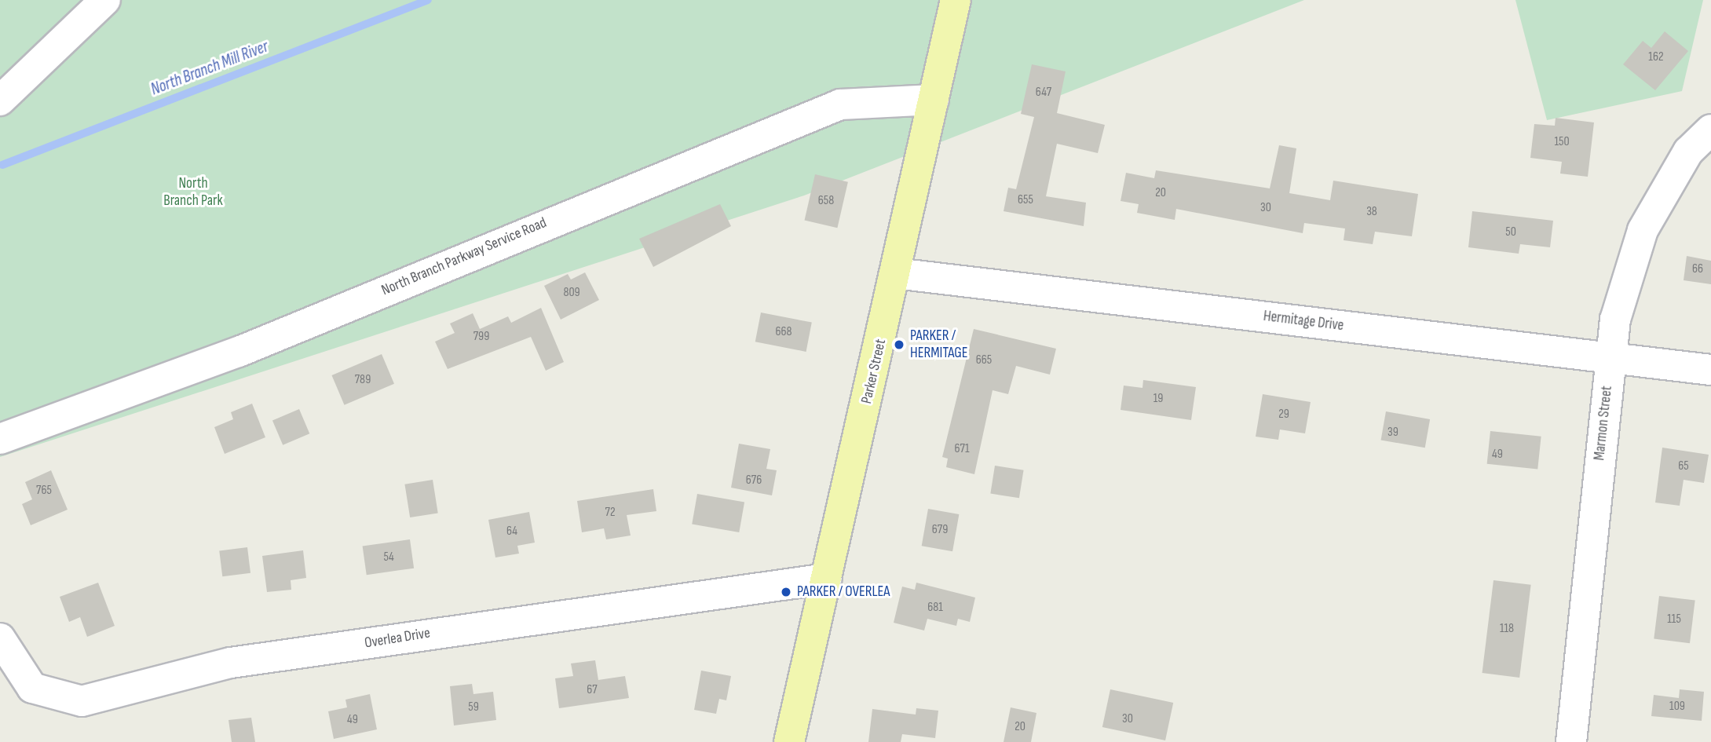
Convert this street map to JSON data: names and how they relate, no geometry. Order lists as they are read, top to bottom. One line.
{"streets":{"main road":["Parker Street"],"street":["North Branch Parkway Service Road","Hermitage Drive","Marmon Street","Overlea Drive"]},"crossings":[["North Branch Parkway Service Road","Parker Street"],["Hermitage Drive","Parker Street"],["Hermitage Drive","Marmon Street"],["Parker Street","Overlea Drive"]],"water":["North Branch Mill River"],"parks":["North Branch Park"],"places":["PARKER / HERMITAGE","PARKER / OVERLEA"],"house_numbers":["162","647","150","20","655","658","30","38","50","66","809","668","799","665","789","19","29","39","671","49","65","676","765","72","679","64","54","681","115","118","67","109","59","30","49","20"]}
